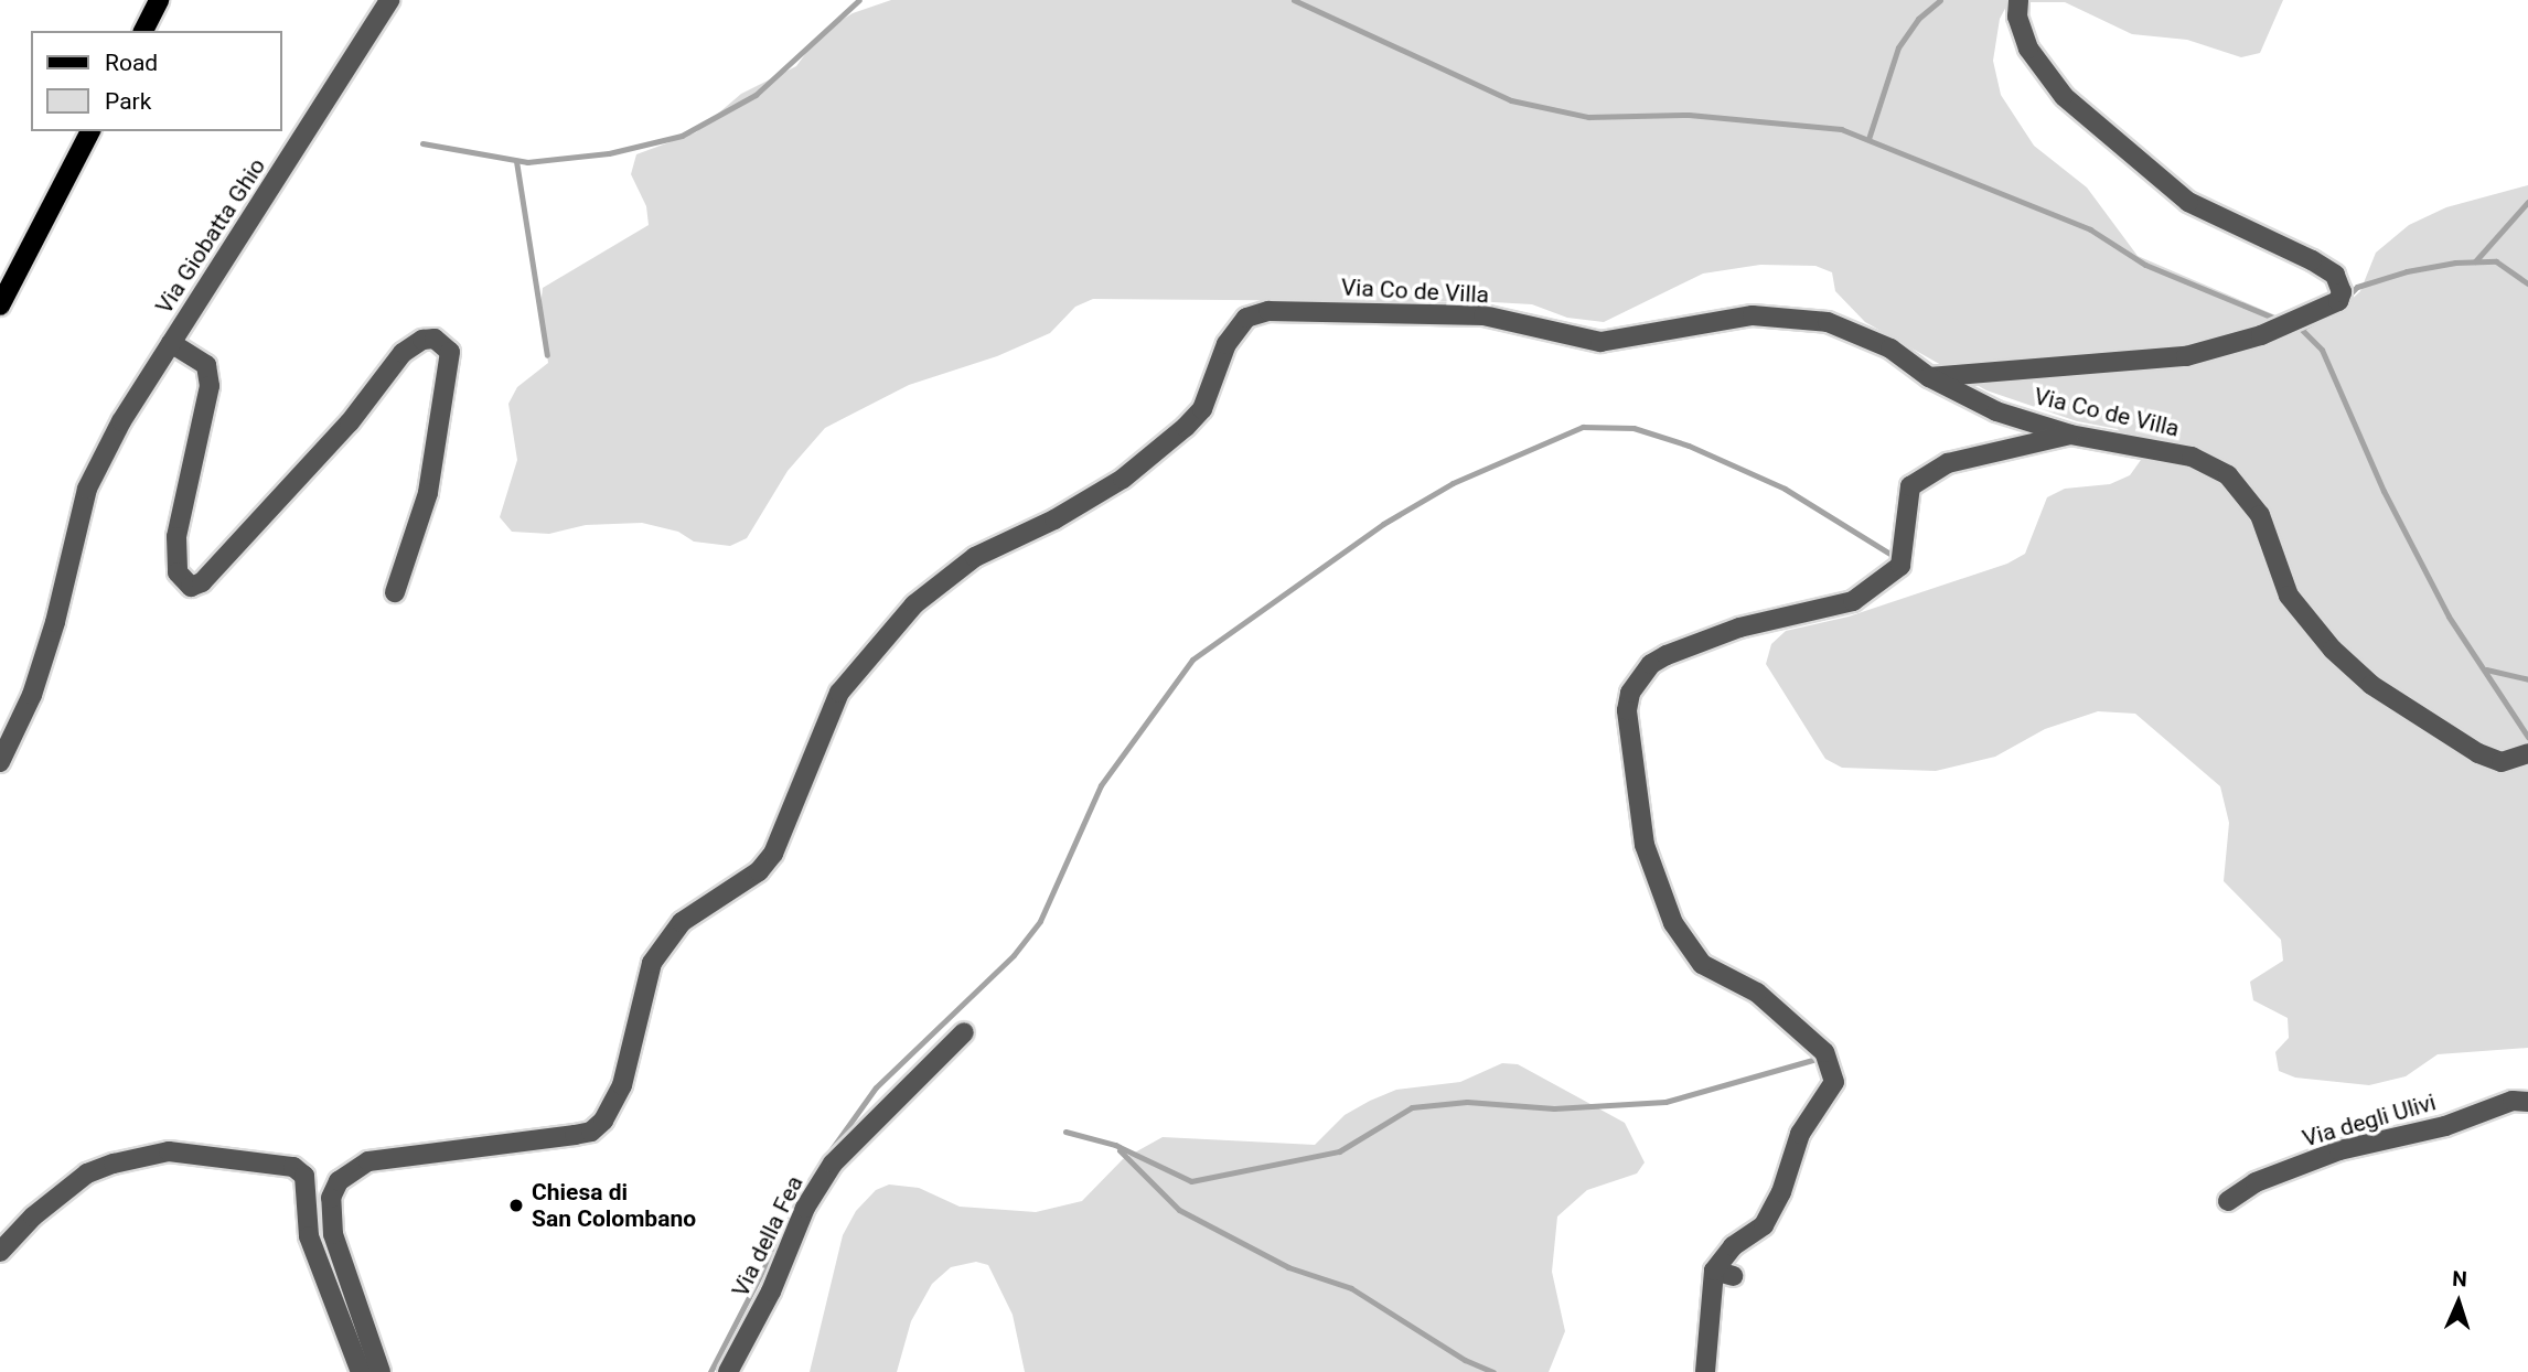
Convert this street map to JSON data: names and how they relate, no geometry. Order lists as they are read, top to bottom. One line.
{"streets":{"street":["Via Giobatta Ghio","Via Co de Villa","Via degli Ulivi","Via della Fea"]},"places":["Chiesa di San Colombano"],"legend":["Road","Park"],"north":"top"}
